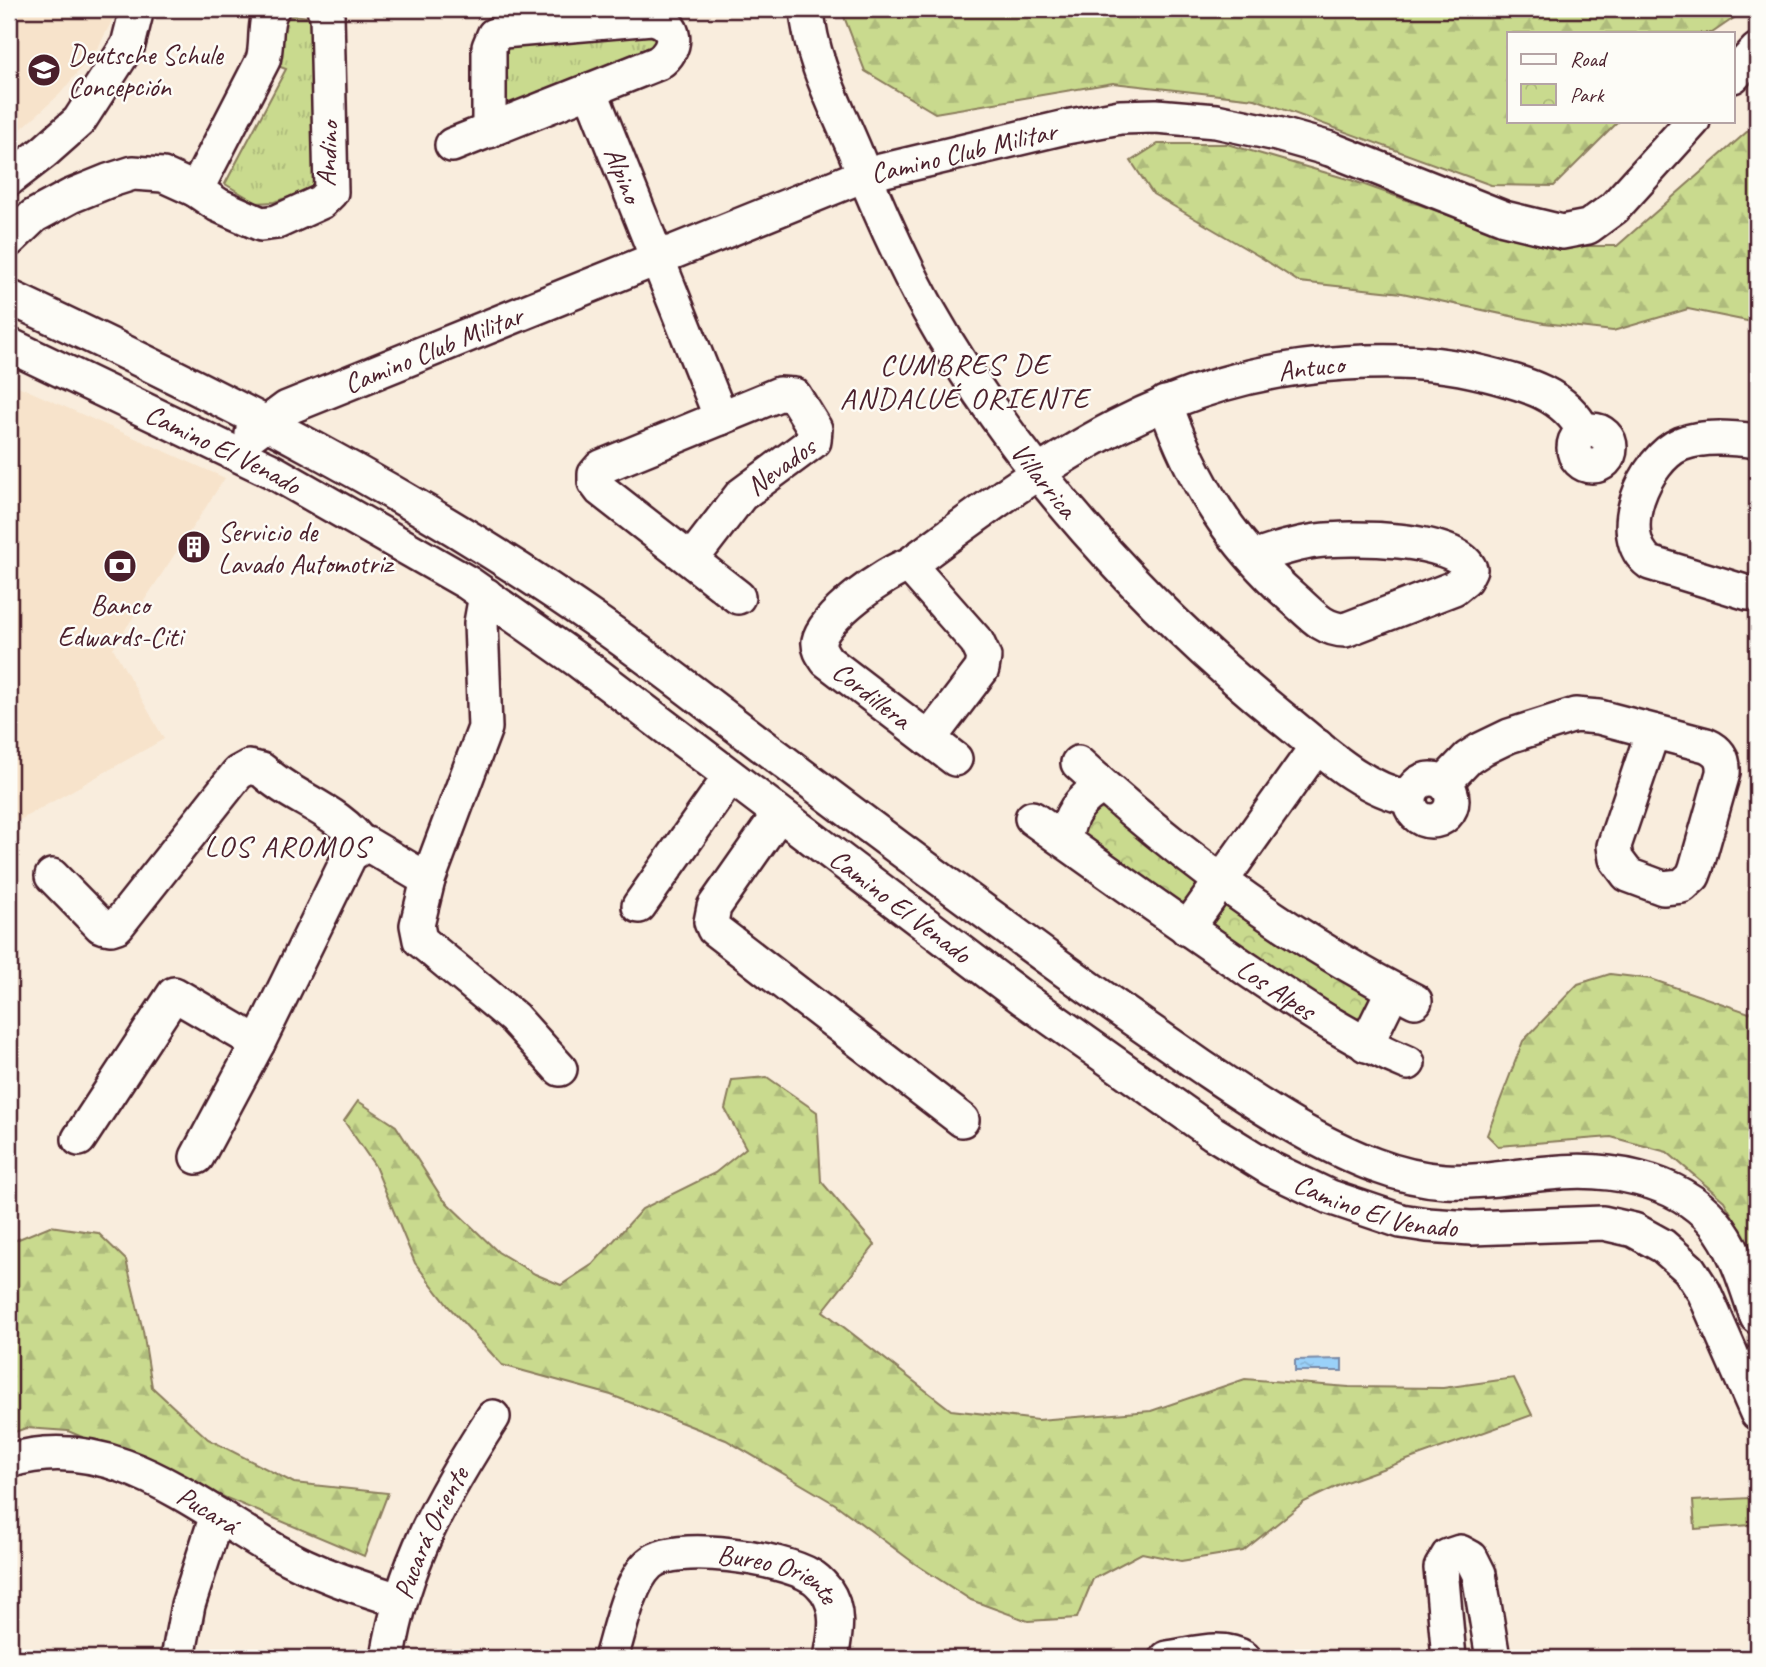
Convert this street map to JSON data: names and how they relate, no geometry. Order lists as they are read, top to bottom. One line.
{"streets":{"street":["Camino Club Militar","Andino","Alpino","Antuco","Camino El Venado","Nevados","Villarrica","Cordillera","Los Alpes","Pucará","Pucará Oriente","Bureo Oriente"]},"crossings":[["Camino Club Militar","Alpino"],["Camino Club Militar","Camino El Venado"],["Camino Club Militar","Villarrica"],["Antuco","Villarrica"],["Antuco","Cordillera"],["Villarrica","Cordillera"],["Pucará","Pucará Oriente"]],"districts":["CUMBRES DE ANDALUÉ ORIENTE","LOS AROMOS"],"places":{"school or university":["Deutsche Schule Concepción"],"building":["Servicio de Lavado Automotriz"],"bank":["Banco Edwards-Citi"]},"legend":["Road","Park"]}
